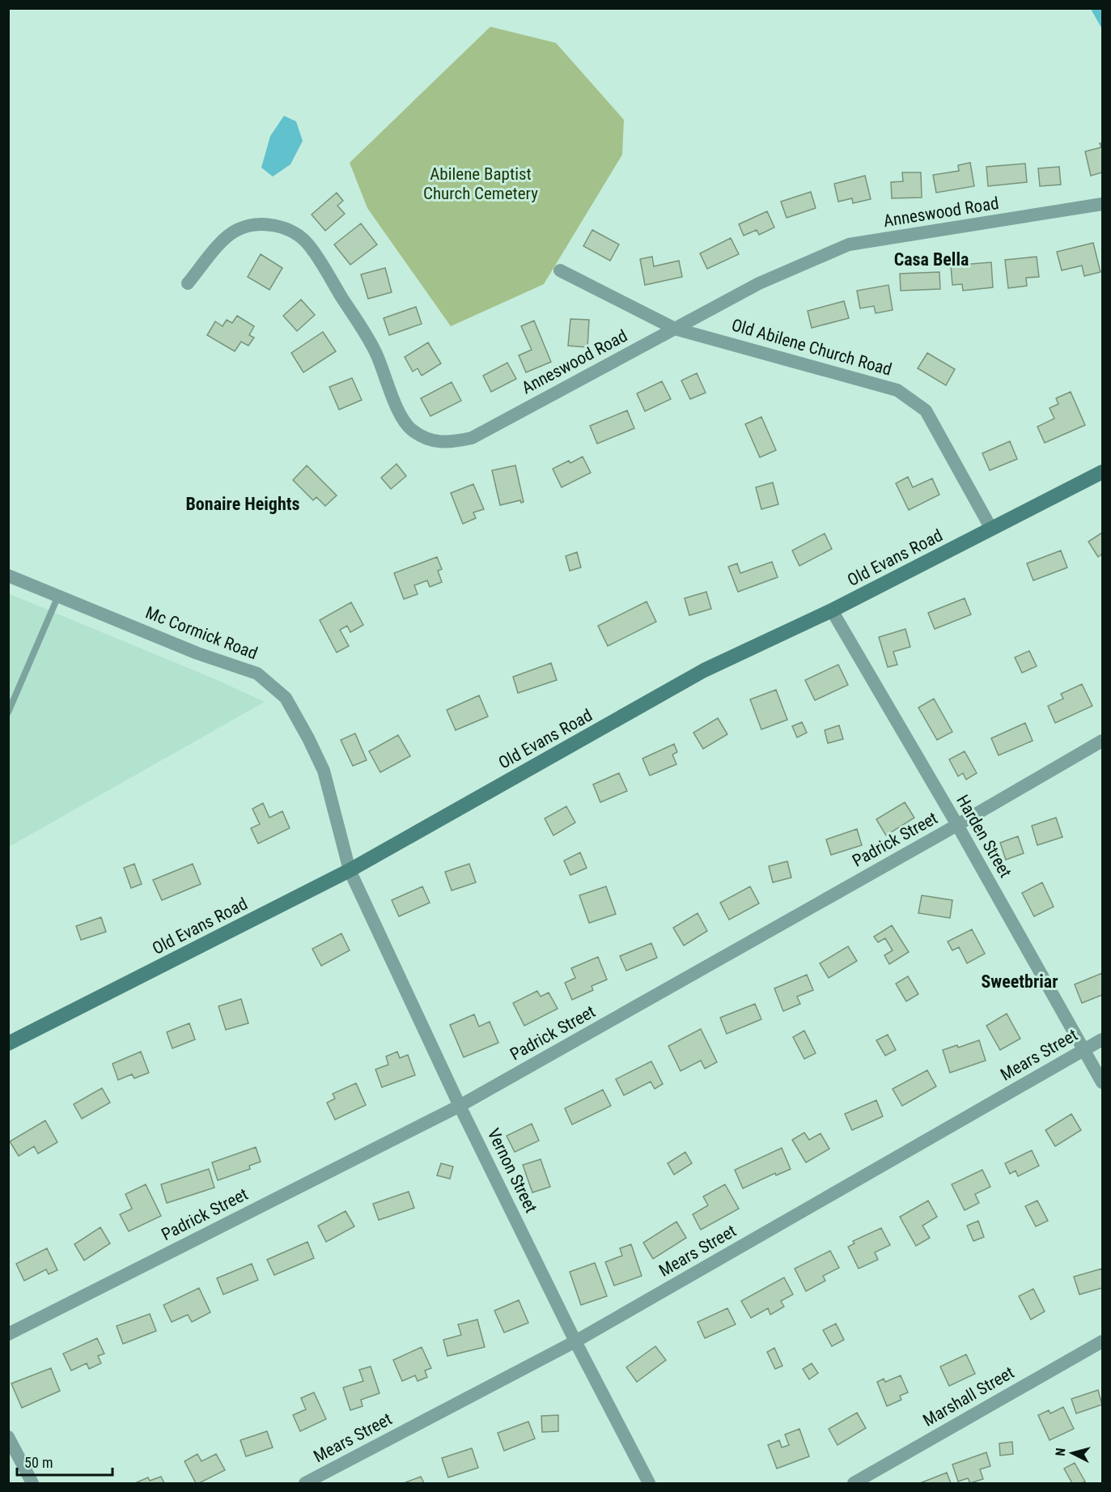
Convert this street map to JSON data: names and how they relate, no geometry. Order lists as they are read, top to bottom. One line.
{"streets":{"street":["Anneswood Road","Old Abilene Church Road","Old Evans Road","Mc Cormick Road","Harden Street","Padrick Street","Mears Street","Vernon Street","Marshall Street"]},"crossings":[["Anneswood Road","Old Abilene Church Road"],["Old Abilene Church Road","Old Evans Road"],["Old Evans Road","Mc Cormick Road"],["Old Evans Road","Harden Street"],["Old Evans Road","Vernon Street"],["Mc Cormick Road","Vernon Street"],["Harden Street","Padrick Street"],["Harden Street","Mears Street"],["Padrick Street","Vernon Street"],["Mears Street","Vernon Street"]],"districts":["Casa Bella","Bonaire Heights","Sweetbriar"],"parks":["Abilene Baptist Church Cemetery"],"scale_bar":"50 m","north":"left"}
